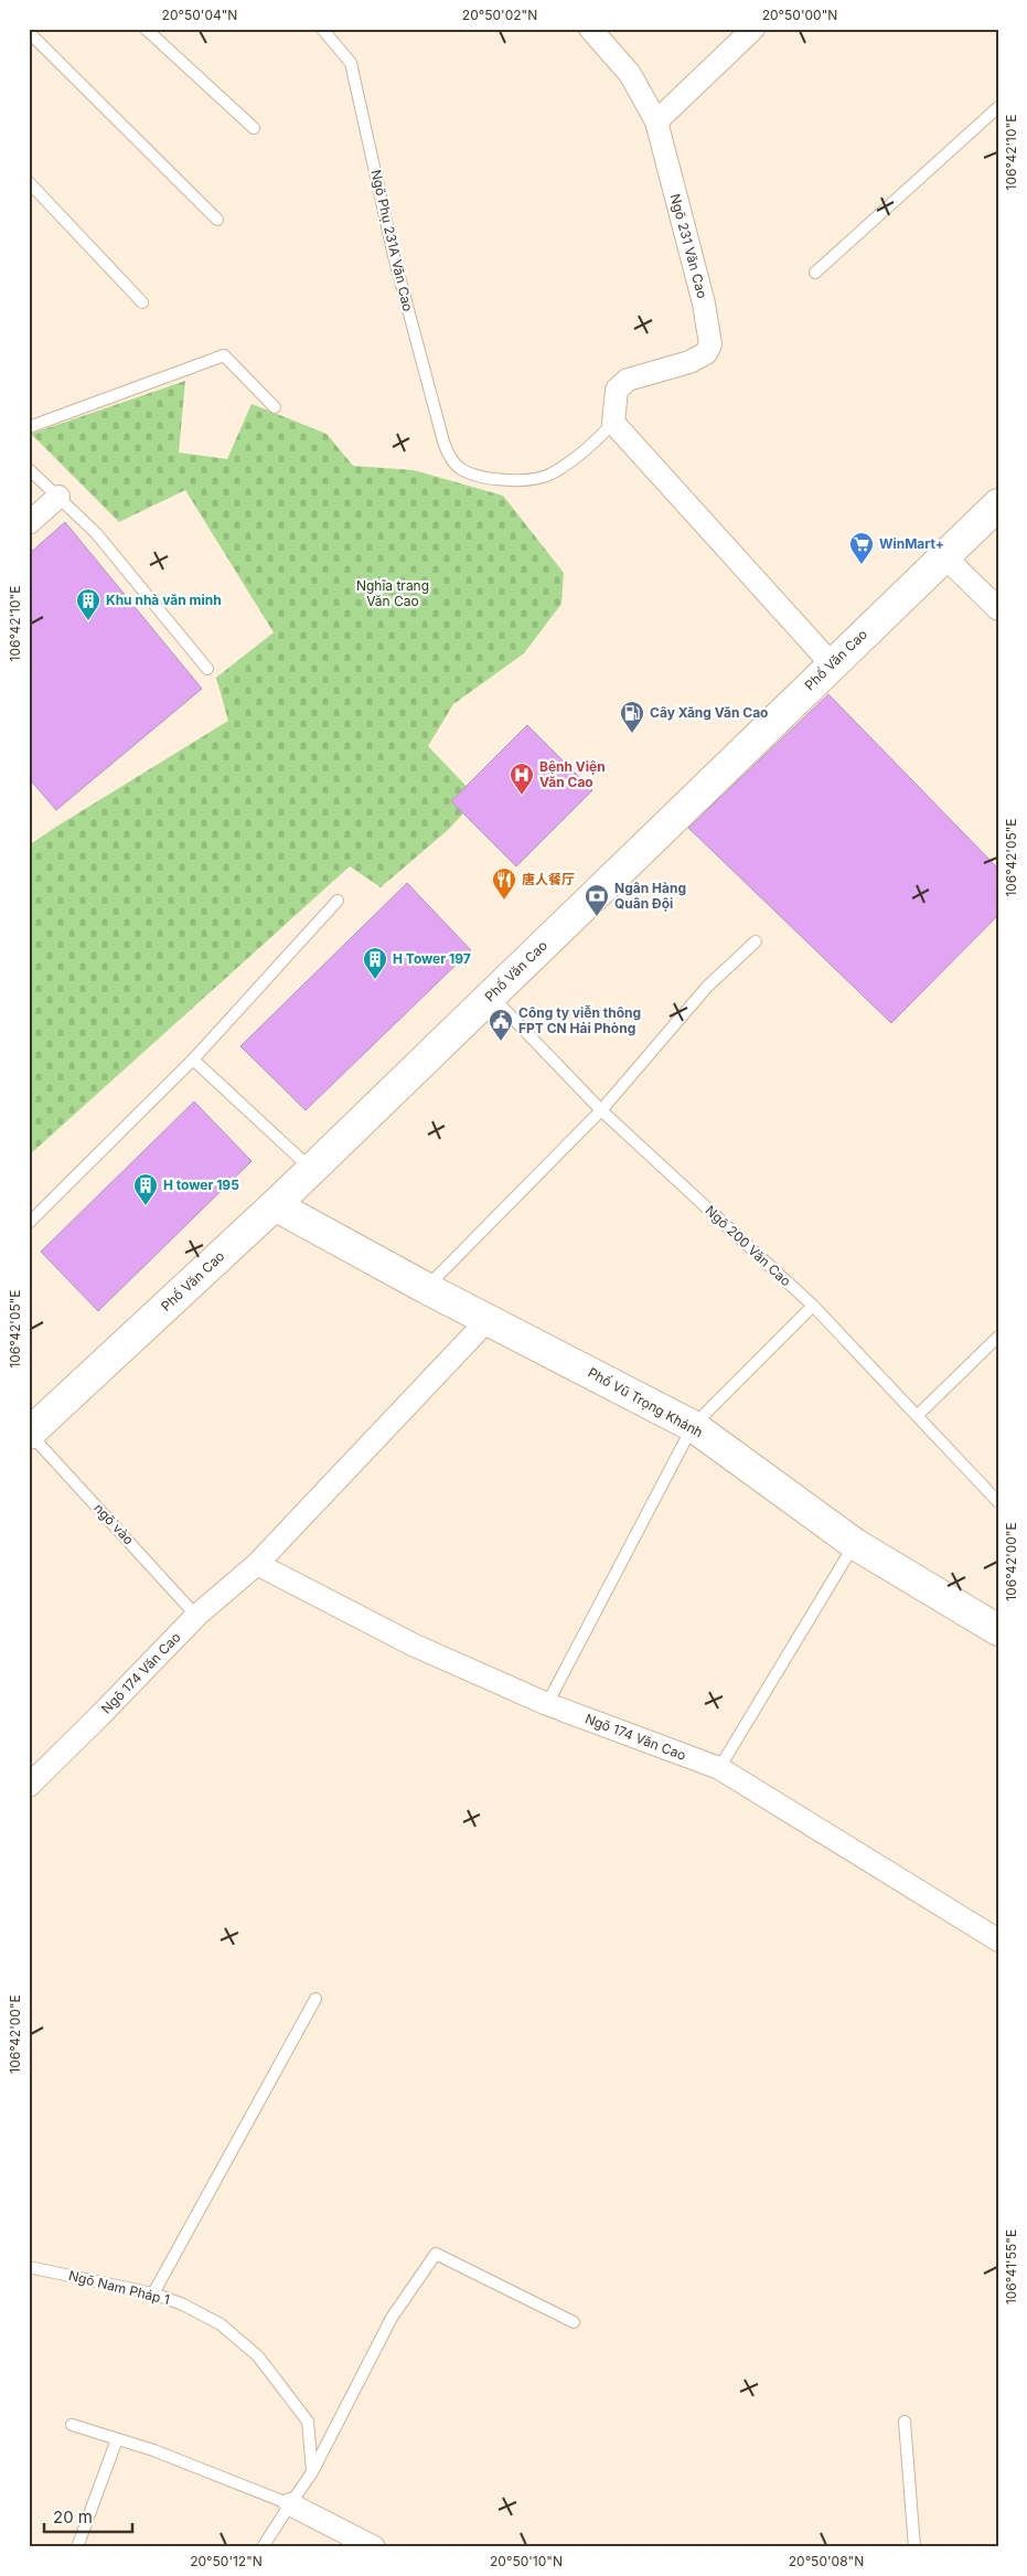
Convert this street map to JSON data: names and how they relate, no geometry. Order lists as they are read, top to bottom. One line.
{"streets":{"street":["Ngõ 231 Văn Cao","Phố Văn Cao","Phố Vũ Trọng Khánh","Ngõ 174 Văn Cao"],"lane":["Ngõ Phụ 231A Văn Cao","Ngõ 200 Văn Cao","ngõ vào","Ngõ Nam Pháp 1"]},"crossings":[["Ngõ Phụ 231A Văn Cao","Ngõ 231 Văn Cao"],["Phố Văn Cao","Ngõ 200 Văn Cao"],["Phố Văn Cao","Phố Vũ Trọng Khánh"],["Phố Văn Cao","ngõ vào"],["Phố Vũ Trọng Khánh","Ngõ 174 Văn Cao"],["ngõ vào","Ngõ 174 Văn Cao"]],"parks":["Nghĩa trang Văn Cao"],"places":{"supermarket":["WinMart+"],"building":["Khu nhà văn minh","H Tower 197","H tower 195"],"fuel station":["Cây Xăng Văn Cao"],"hospital":["Bệnh Viện Văn Cao"],"restaurant":["唐人餐厅"],"bank":["Ngân Hàng Quân Đội"],"public building":["Công ty viễn thông FPT CN Hải Phòng"]},"scale_bar":"20 m","coordinates":["20°50'04\"N","20°50'02\"N","20°50'00\"N","106°42'10\"E","106°42'05\"E","106°42'00\"E","106°41'55\"E","20°50'12\"N","20°50'10\"N","20°50'08\"N"]}
